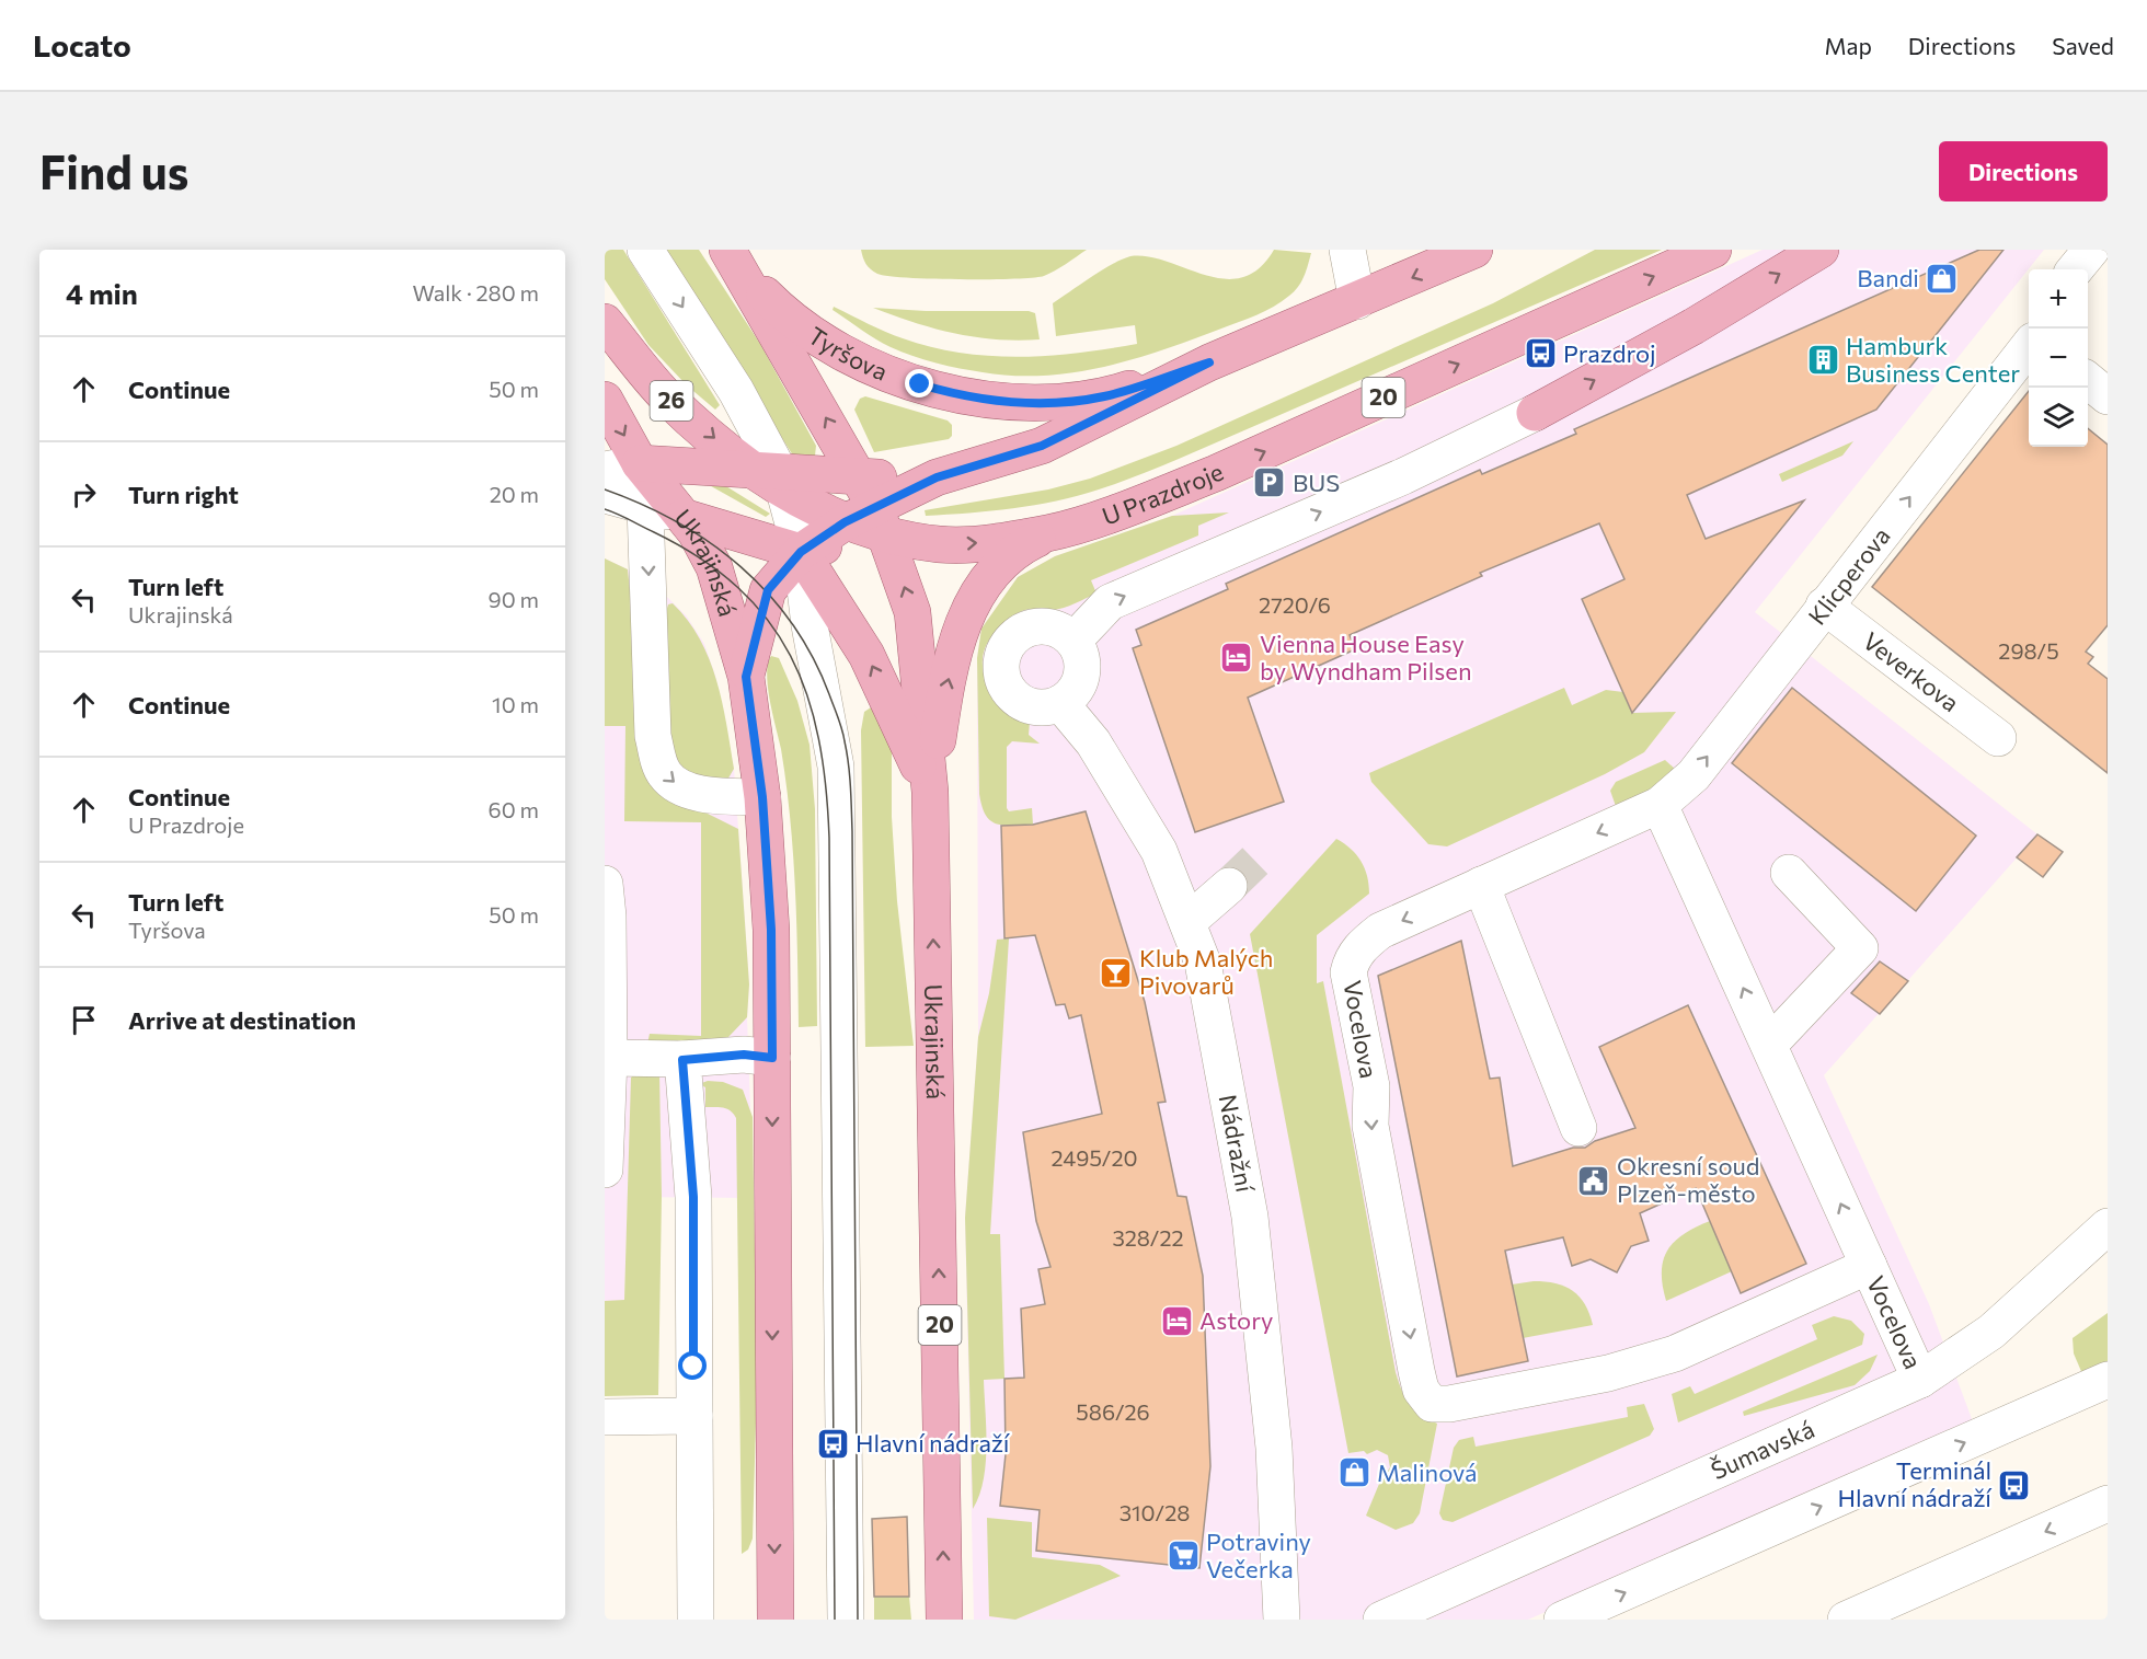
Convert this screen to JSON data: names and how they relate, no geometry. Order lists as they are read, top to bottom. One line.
{"streets":{"main road":["Tyršova","20","26","U Prazdroje","Ukrajinská"],"street":["Klicperova","Veverkova","Vocelova","Nádražní","Šumavská"]},"crossings":[["Tyršova","26"],["Tyršova","U Prazdroje"],["Tyršova","Ukrajinská"],["20","U Prazdroje"],["20","Ukrajinská"],["26","U Prazdroje"],["26","Ukrajinská"],["U Prazdroje","Ukrajinská"],["Klicperova","Veverkova"],["Klicperova","Vocelova"],["Vocelova","Šumavská"]],"one_way":["Klicperova"],"places":{"shop":["Bandi","Malinová"],"bus stop":["Prazdroj","Hlavní nádraží","Terminál Hlavní nádraží"],"building":["Hamburk Business Center"],"parking":["BUS"],"hotel":["Vienna House Easy by Wyndham Pilsen","Astory"],"bar":["Klub Malých Pivovarů"],"public building":["Okresní soud Plzeň-město"],"supermarket":["Potraviny Večerka"]},"house_numbers":["2720/6","298/5","2495/20","328/22","586/26","310/28"],"page":{"header":"Locato","nav":["Map","Directions","Saved"],"buttons":"Directions","title":"Find us","heading":["4 min","Walk · 280 m"],"map_buttons":["+","−"],"list":[["Continue","50 m"],["Turn right","20 m"],["Turn left","Ukrajinská","90 m"],["Continue","10 m"],["Continue","U Prazdroje","60 m"],["Turn left","Tyršova","50 m"],"Arrive at destination"]}}
